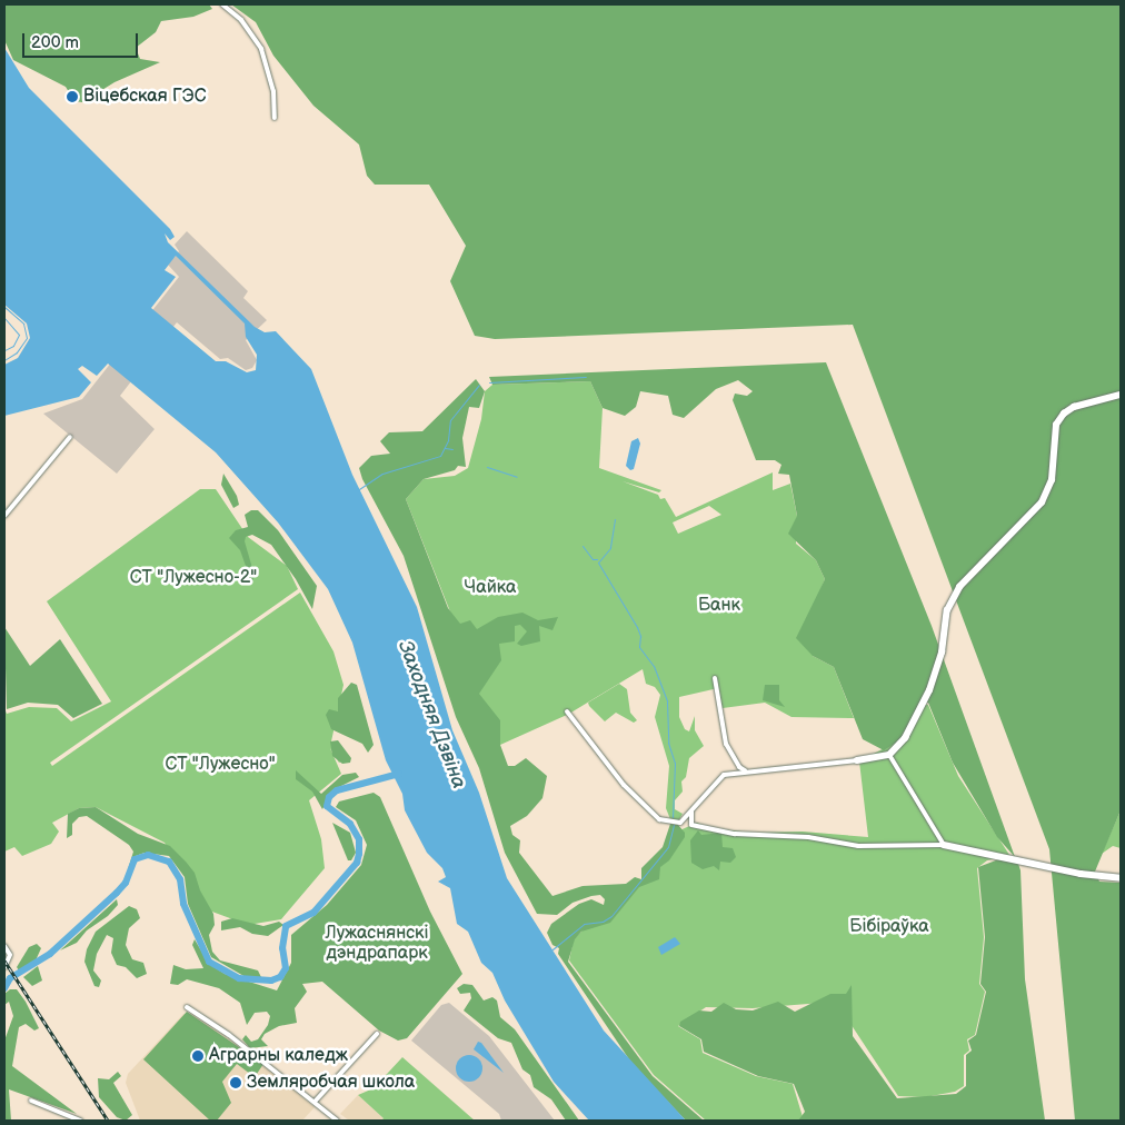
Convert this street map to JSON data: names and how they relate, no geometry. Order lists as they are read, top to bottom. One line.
{"water":["Заходняя Дзвіна"],"parks":["СТ \"Лужесно-2\"","Чайка","Банк","СТ \"Лужесно\"","Бібіраўка","Лужаснянскі дэндрапарк"],"places":["Віцебская ГЭС","Аграрны каледж","Земляробчая школа"],"scale_bar":"200 m"}
